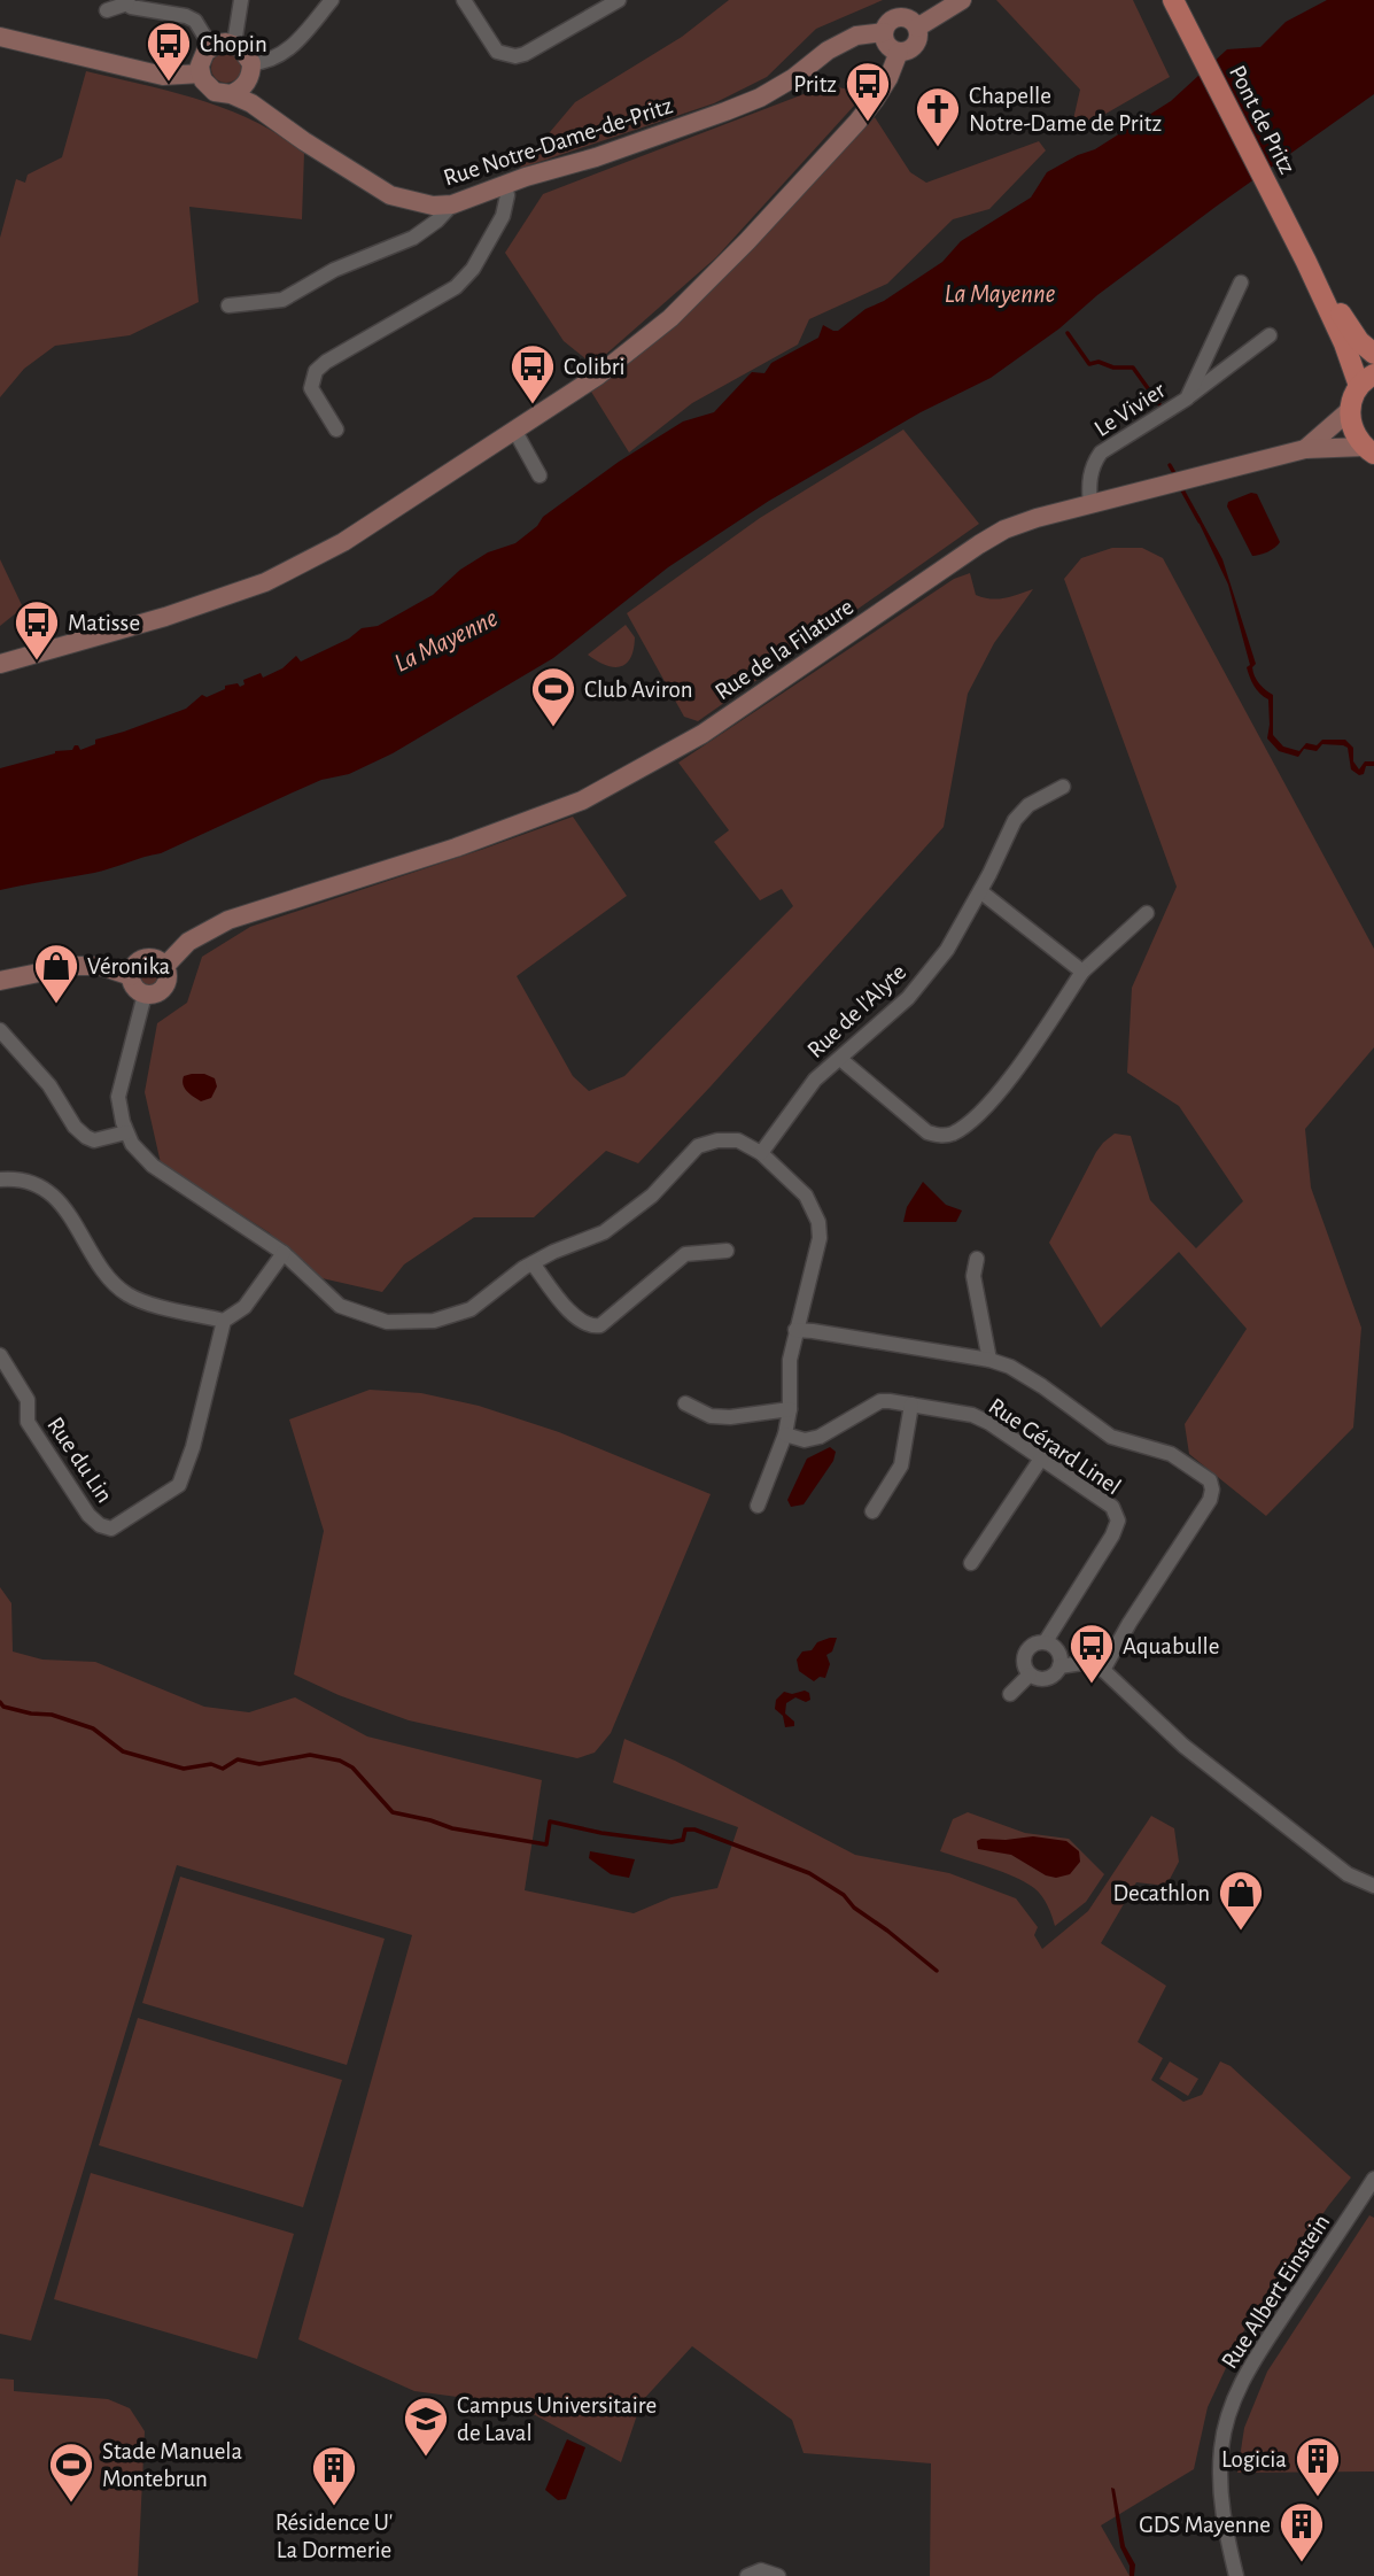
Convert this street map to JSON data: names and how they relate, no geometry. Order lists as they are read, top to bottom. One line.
{"streets":{"main road":["Pont de Pritz"],"street":["Rue Notre-Dame-de-Pritz","Le Vivier","Rue de la Filature","Rue de l'Alyte","Rue Gérard Linel","Rue du Lin","Rue Albert Einstein"]},"crossings":[["Le Vivier","Rue de la Filature"]],"water":["La Mayenne"],"places":{"bus stop":["Chopin","Pritz","Colibri","Matisse","Aquabulle"],"church":["Chapelle Notre-Dame de Pritz"],"sports":["Club Aviron","Stade Manuela Montebrun"],"shop":["Véronika","Decathlon"],"school or university":["Campus Universitaire de Laval"],"building":["Logicia","Résidence U' La Dormerie","GDS Mayenne"]}}
